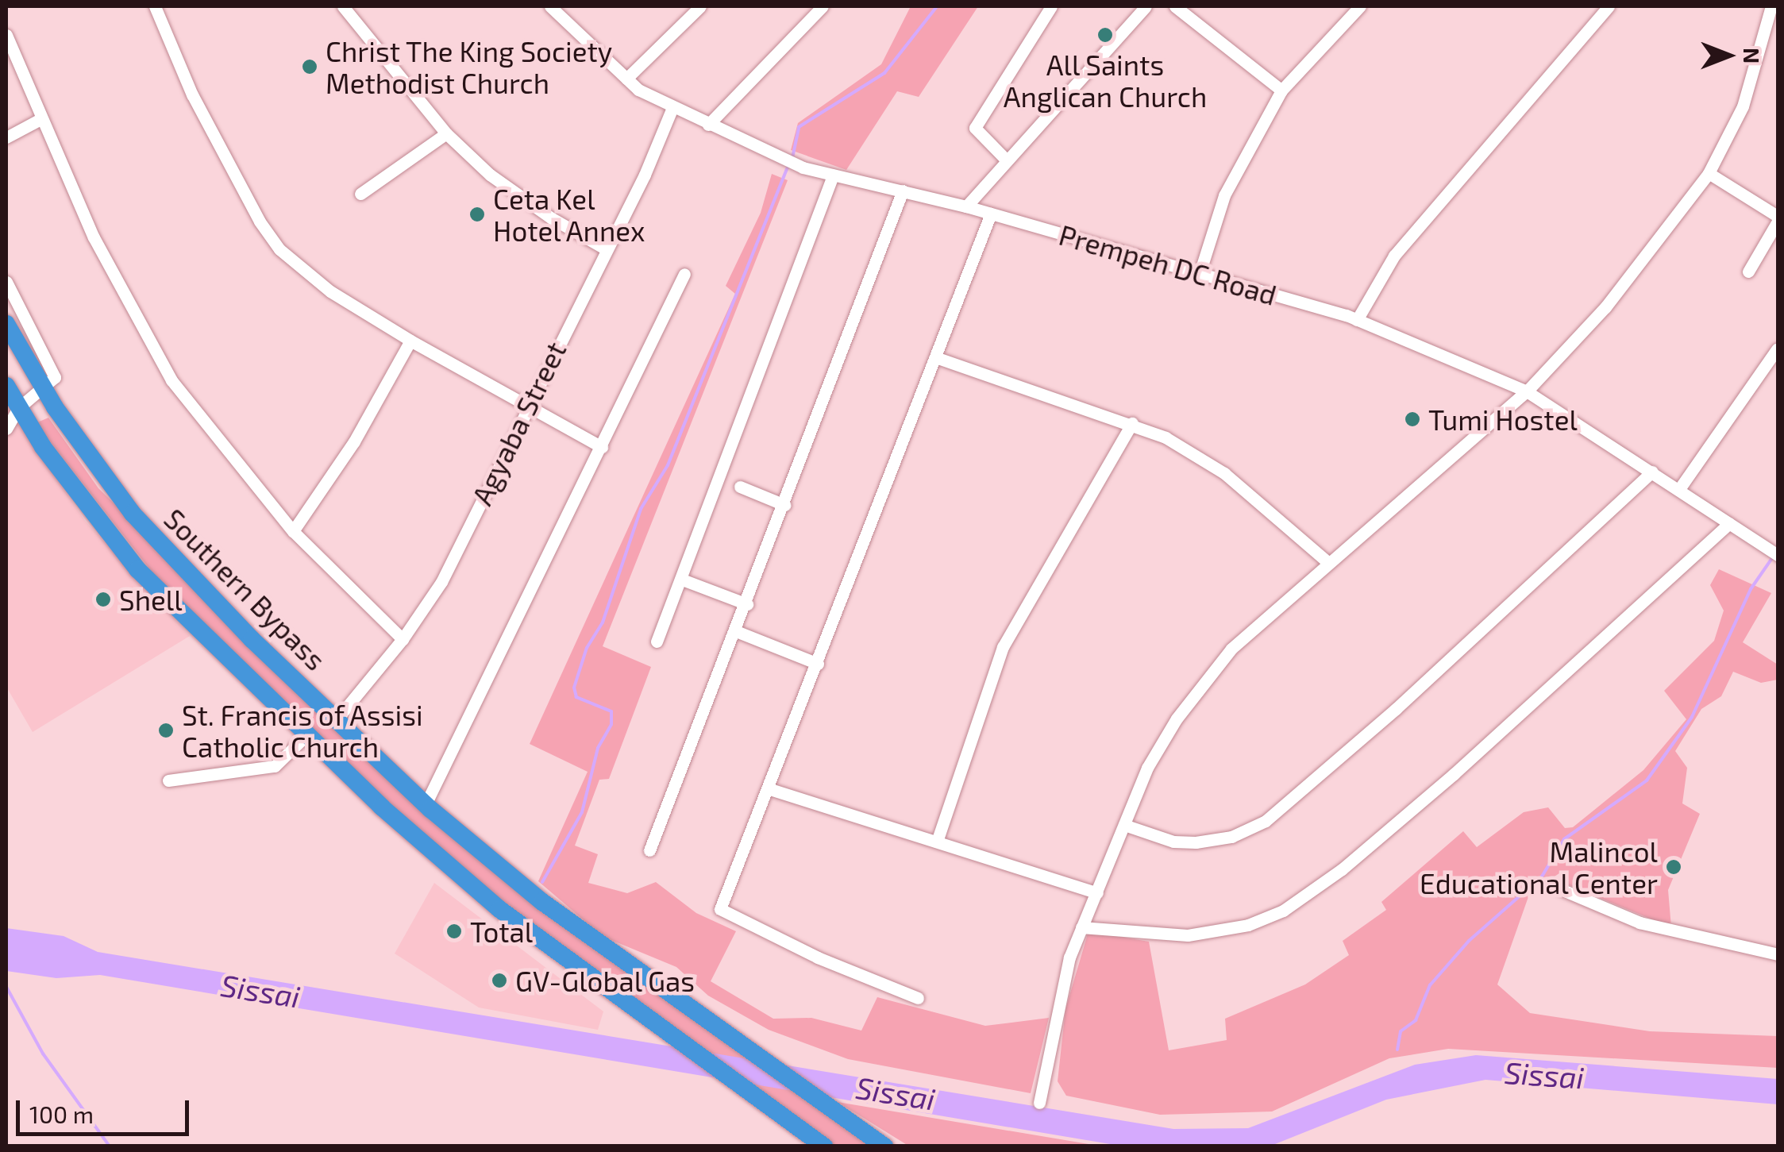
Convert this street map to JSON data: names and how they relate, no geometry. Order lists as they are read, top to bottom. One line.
{"streets":{"highway":["Southern Bypass"],"street":["Prempeh DC Road","Agyaba Street"]},"crossings":[["Prempeh DC Road","Agyaba Street"],["Agyaba Street","Southern Bypass"]],"water":["Sissai"],"places":["All Saints Anglican Church","Christ The King Society Methodist Church","Ceta Kel Hotel Annex","Tumi Hostel","Shell","St. Francis of Assisi Catholic Church","Malincol Educational Center","Total","GV-Global Gas"],"scale_bar":"100 m","north":"right"}
